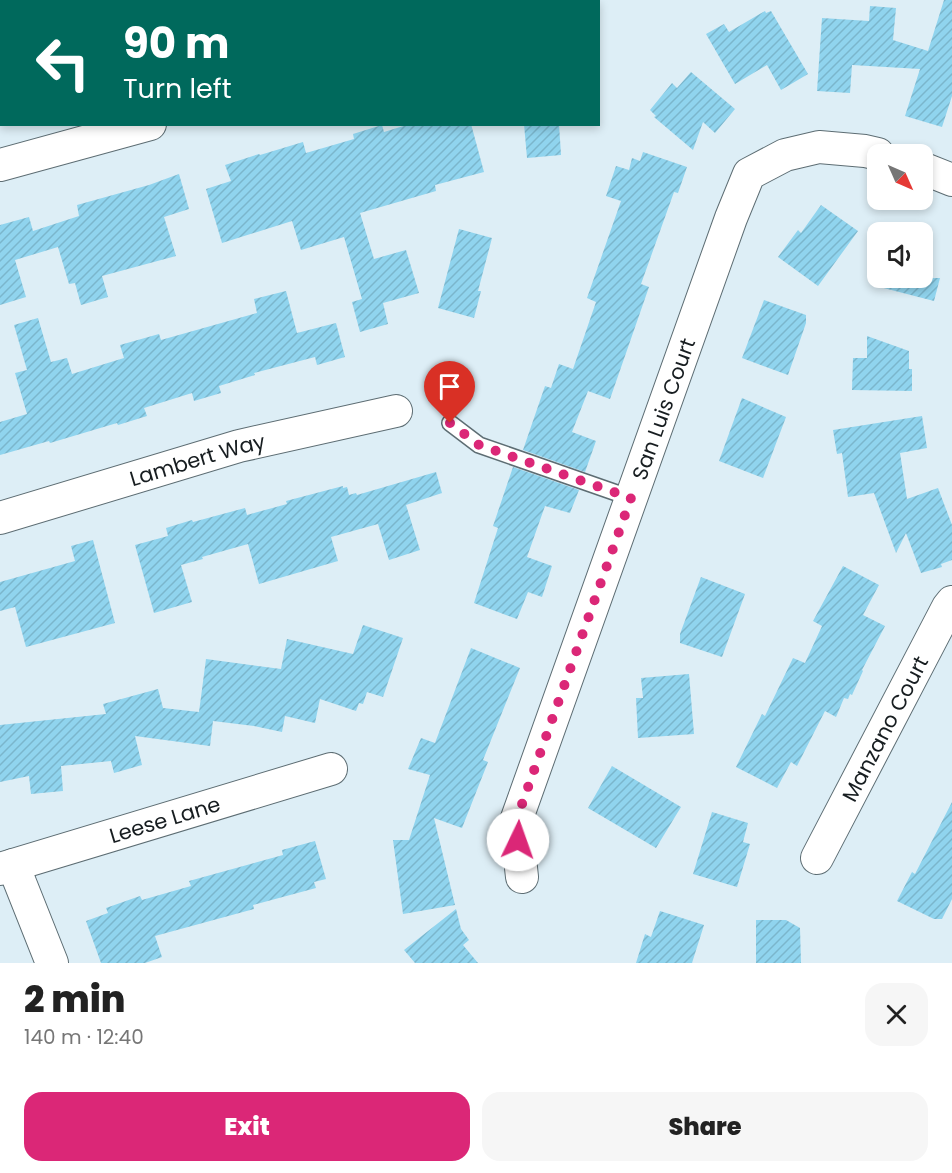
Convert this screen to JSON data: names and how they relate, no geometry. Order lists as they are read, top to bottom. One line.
{"streets":{"street":["San Luis Court","Lambert Way","Manzano Court","Leese Lane"]},"north":"bottom right","page":{"turn":["90 m","Turn left"],"heading":["2 min","140 m · 12:40"],"buttons":["Exit","Share"]}}
